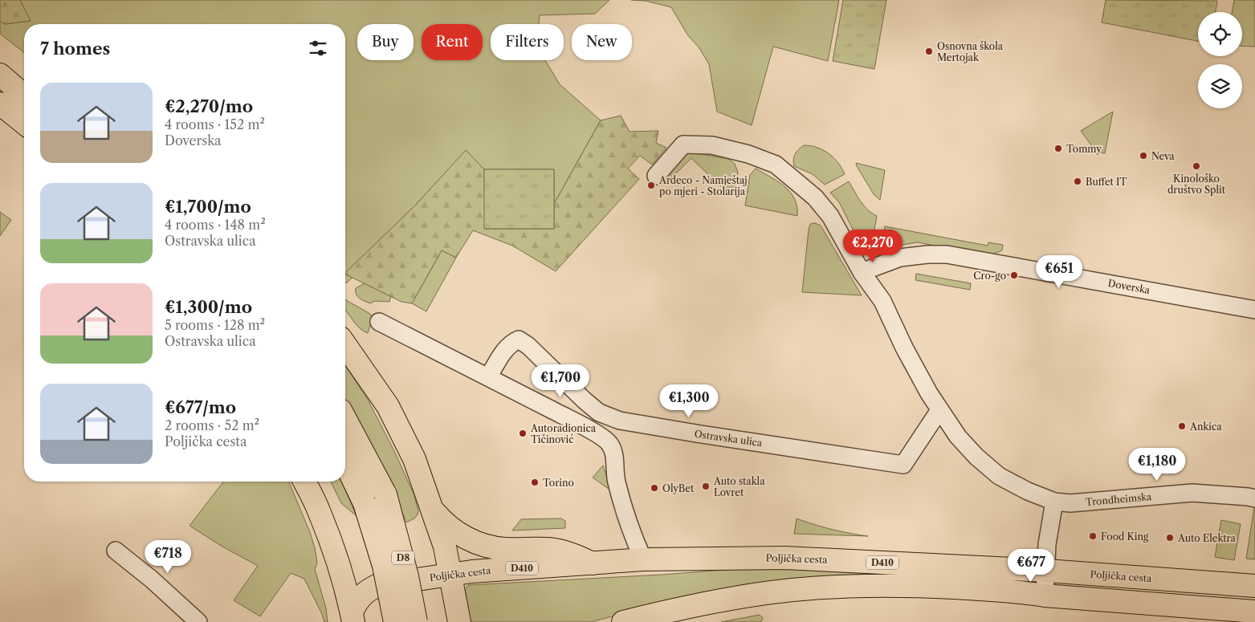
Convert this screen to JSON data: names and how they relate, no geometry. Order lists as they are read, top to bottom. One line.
{"streets":{"main road":["D8","Poljička cesta","D410"],"street":["Doverska","Ostravska ulica","Trondheimska"]},"places":["Osnovna škola Mertojak","Tommy","Neva","Kinološko društvo Split","Buffet IT","Ardeco - Namještaj po mjeri - Stolarija","Cro-go","Ankica","Autoradionica Tičinović","Torino","Auto stakla Lovret","OlyBet","Food King","Auto Elektra"],"page":{"chip":["Buy","Rent","Filters","New"],"heading":"7 homes","list":[{"name":"€2,270/mo","note":"4 rooms · 152 m² · Doverska"},{"name":"€1,700/mo","note":"4 rooms · 148 m² · Ostravska ulica"},{"name":"€1,300/mo","note":"5 rooms · 128 m² · Ostravska ulica"},{"name":"€677/mo","note":"2 rooms · 52 m² · Poljička cesta"}],"price":["€2,270","€651","€1,700","€1,300","€1,180","€718","€677"]}}
